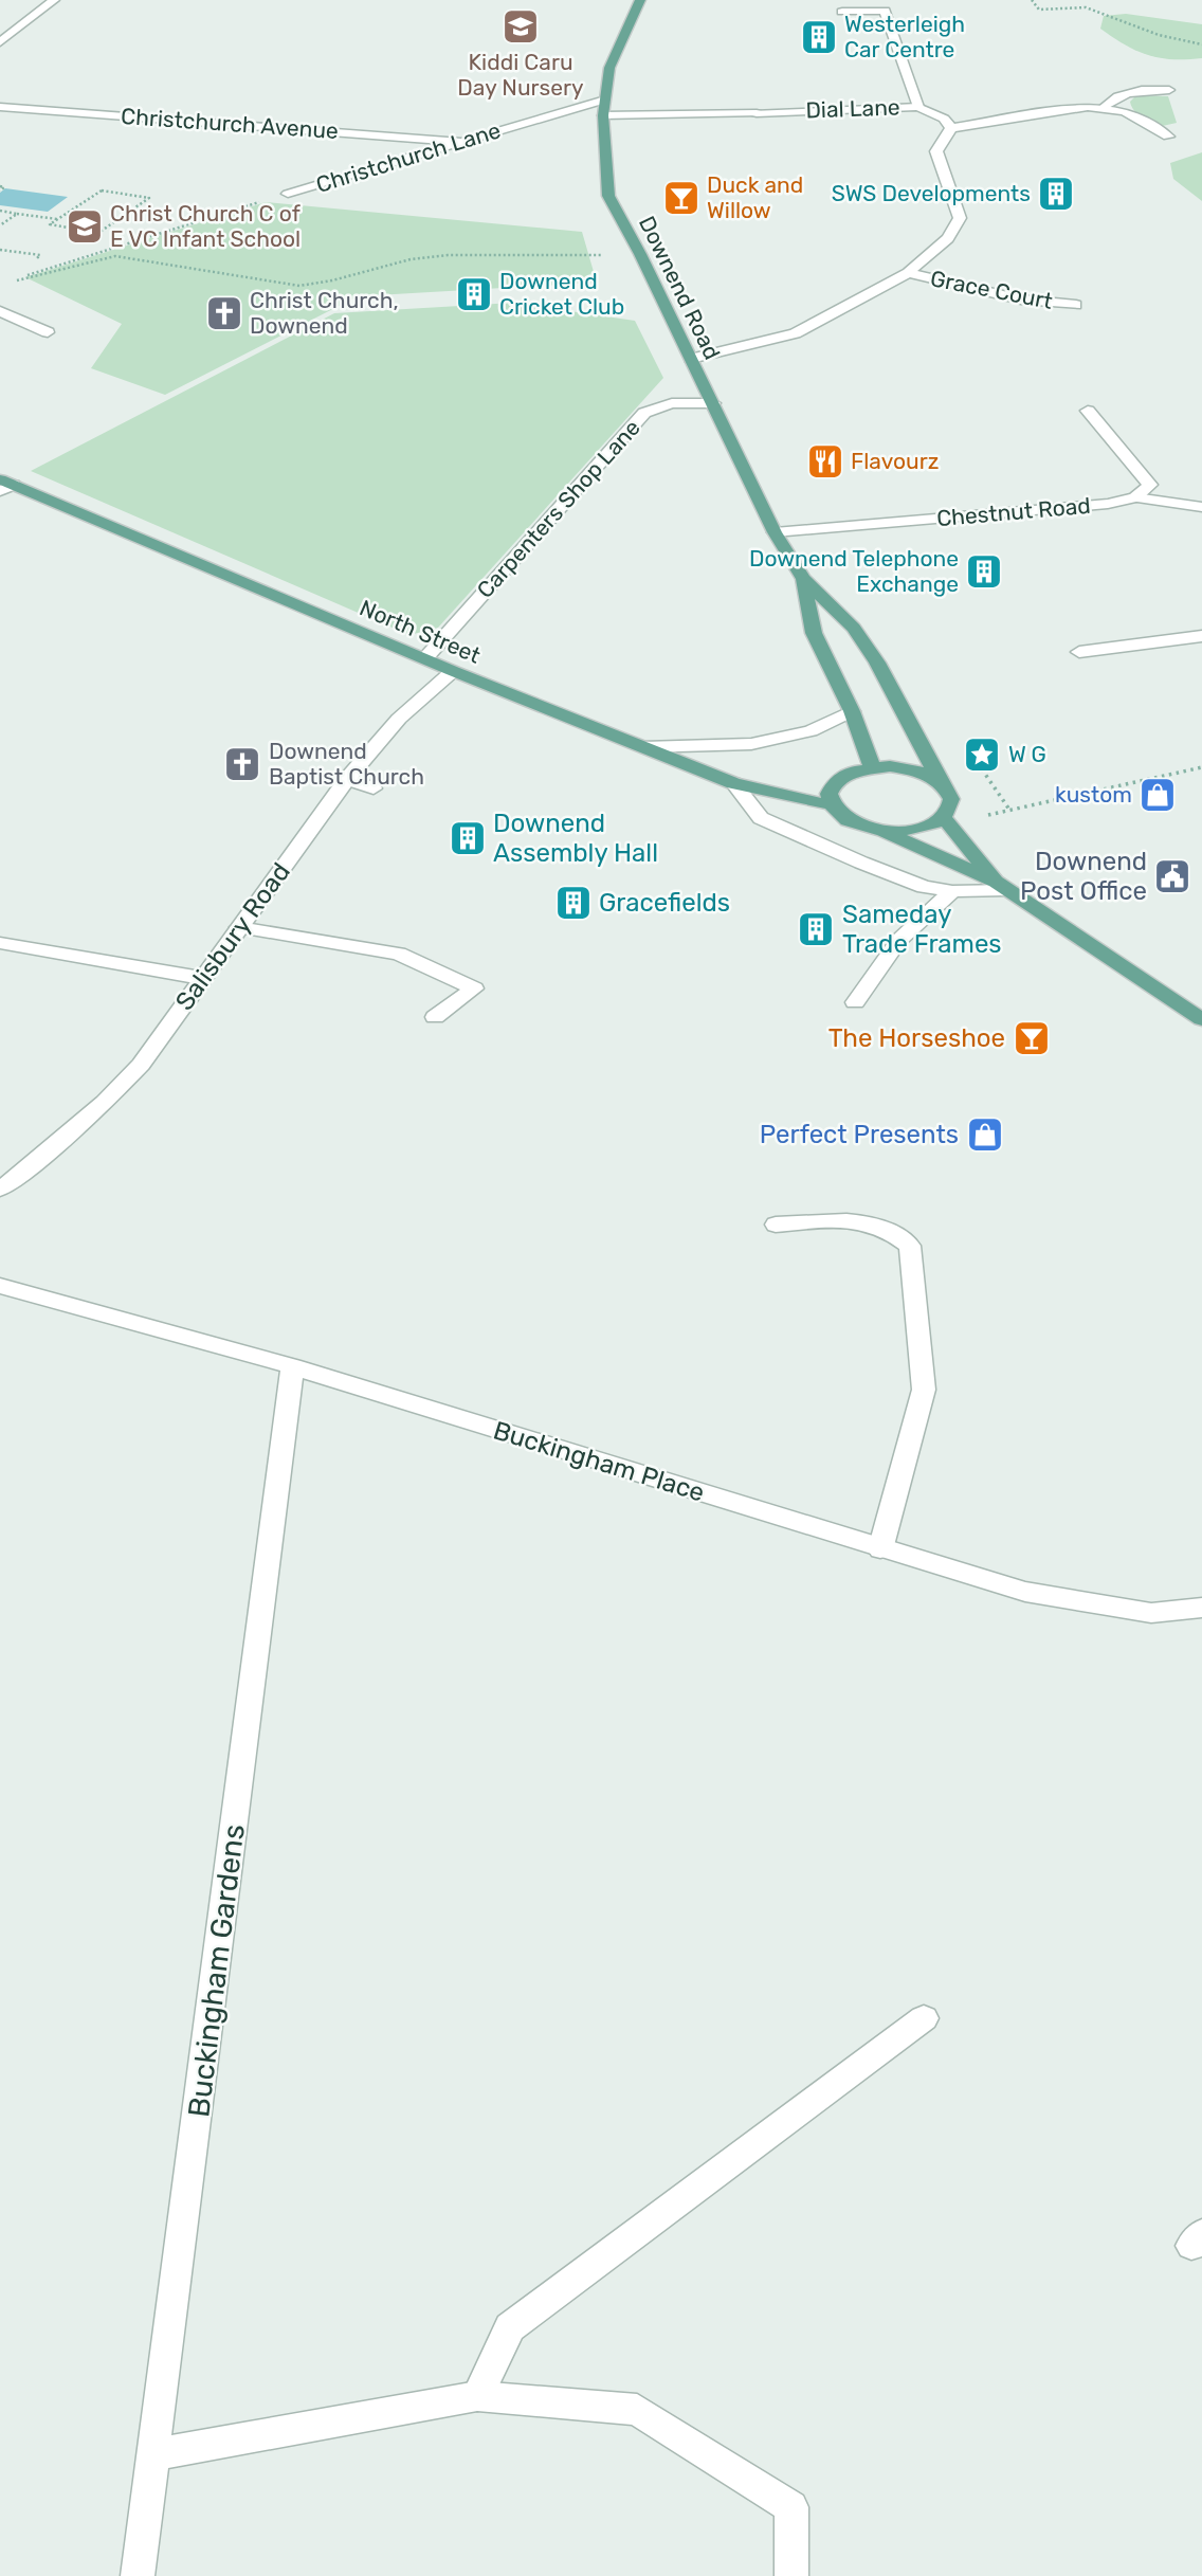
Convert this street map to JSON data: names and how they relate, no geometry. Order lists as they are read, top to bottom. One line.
{"streets":{"main road":["Downend Road","North Street"],"street":["Dial Lane","Christchurch Avenue","Christchurch Lane","Grace Court","Carpenters Shop Lane","Chestnut Road","Salisbury Road","Buckingham Place","Buckingham Gardens"]},"crossings":[["Dial Lane","Downend Road"],["Christchurch Avenue","Christchurch Lane"],["Christchurch Lane","Downend Road"],["Downend Road","Carpenters Shop Lane"],["Downend Road","Chestnut Road"],["Carpenters Shop Lane","North Street"],["North Street","Salisbury Road"],["Buckingham Place","Buckingham Gardens"]],"places":{"school or university":["Kiddi Caru Day Nursery","Christ Church C of E VC Infant School"],"building":["Westerleigh Car Centre","SWS Developments","Downend Cricket Club","Downend Telephone Exchange","Downend Assembly Hall","Gracefields","Sameday Trade Frames"],"bar":["Duck and Willow","The Horseshoe"],"church":["Christ Church, Downend","Downend Baptist Church"],"restaurant":["Flavourz"],"place":["W G"],"shop":["kustom","Perfect Presents"],"public building":["Downend Post Office"]}}
